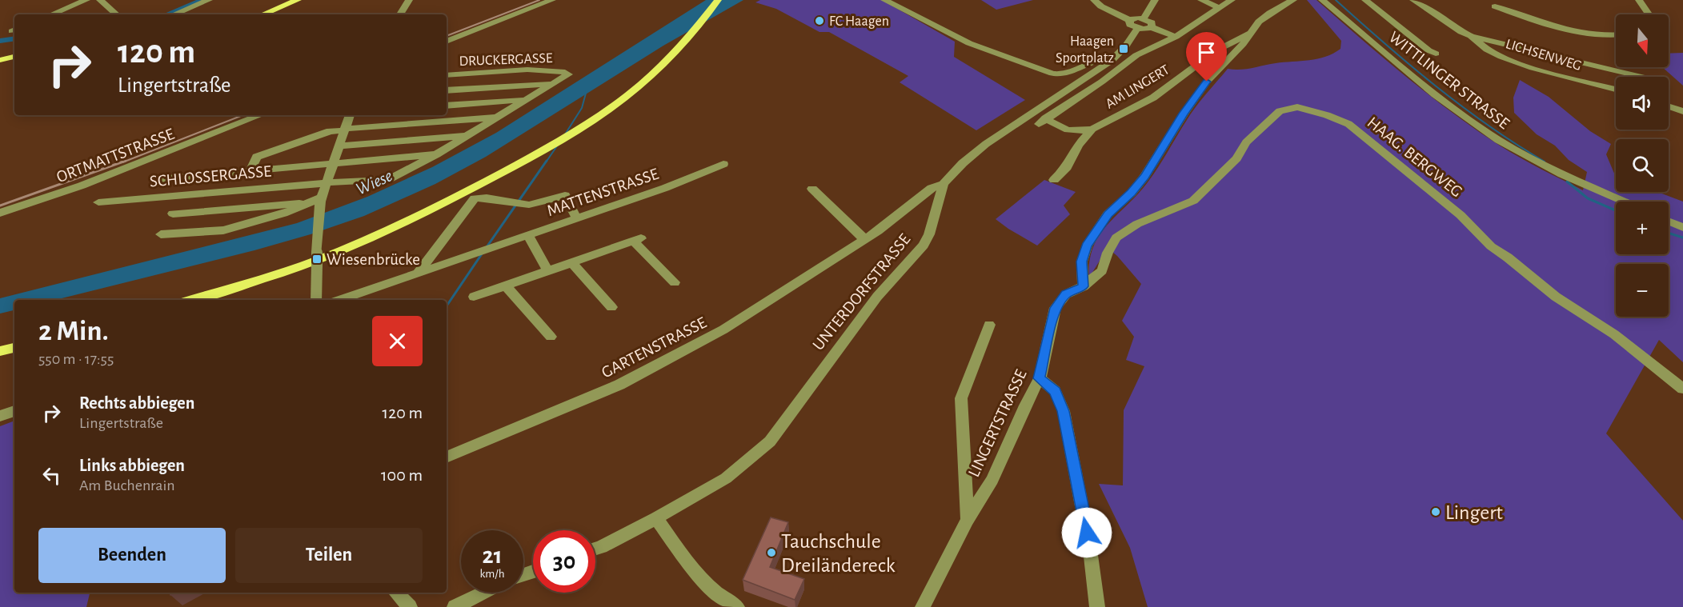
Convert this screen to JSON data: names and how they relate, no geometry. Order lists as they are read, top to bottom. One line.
{"streets":{"street":["LICHSENWEG","DRUCKERGASSE","WITTLINGER STRASSE","AM LINGERT","ORTMATTSTRASSE","HAAG. BERGWEG","SCHLOSSERGASSE","MATTENSTRASSE","UNTERDORFSTRASSE","GARTENSTRASSE","LINGERTSTRASSE"]},"crossings":[["HAAG. BERGWEG","LINGERTSTRASSE"],["UNTERDORFSTRASSE","GARTENSTRASSE"]],"water":["Wiese"],"places":{"other":["FC Haagen","Lingert","Tauchschule Dreiländereck"],"transit":["Haagen Sportplatz","Wiesenbrücke"]},"north":"bottom","page":{"map_buttons":["+","−"],"turn":["120 m","Lingertstraße"],"heading":["2 Min.","550 m · 17:55"],"list":[{"name":"Rechts abbiegen","note":"Lingertstraße","value":"120 m"},{"name":"Links abbiegen","note":"Am Buchenrain","value":"100 m"}],"buttons":["Beenden","Teilen"],"speed":"21 km/h","limit":"30"}}
